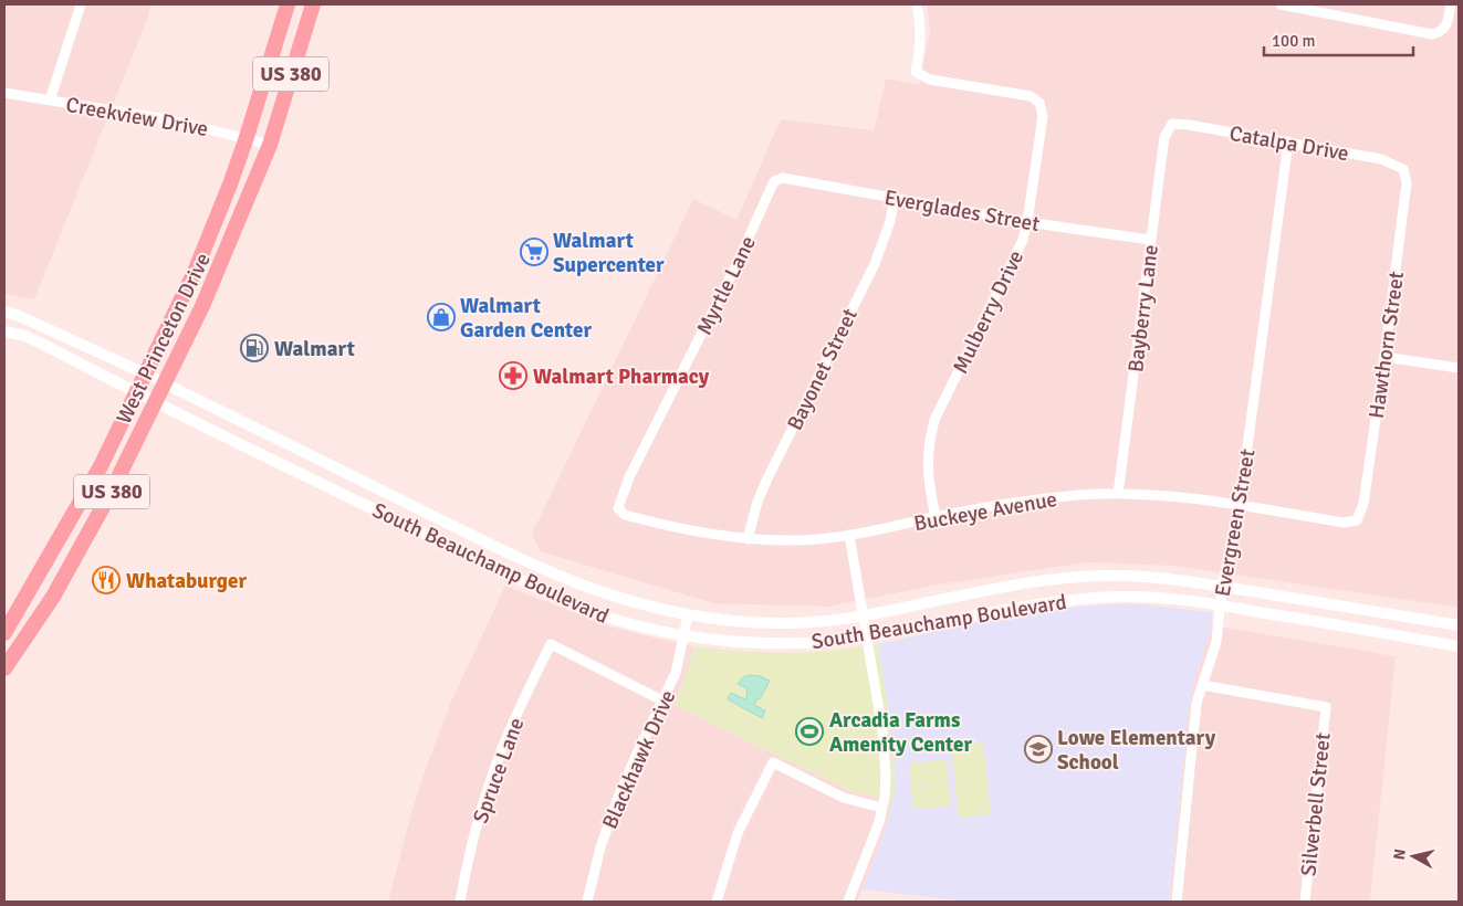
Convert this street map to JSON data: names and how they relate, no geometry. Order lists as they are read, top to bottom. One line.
{"streets":{"highway":["US 380","West Princeton Drive"],"street":["Creekview Drive","Catalpa Drive","Everglades Street","Myrtle Lane","Bayberry Lane","Mulberry Drive","Hawthorn Street","Bayonet Street","Buckeye Avenue","Evergreen Street","South Beauchamp Boulevard","Blackhawk Drive","Spruce Lane","Silverbell Street"]},"crossings":[["Creekview Drive","West Princeton Drive"],["Catalpa Drive","Bayberry Lane"],["Catalpa Drive","Hawthorn Street"],["Catalpa Drive","Evergreen Street"],["Everglades Street","Myrtle Lane"],["Everglades Street","Bayberry Lane"],["Everglades Street","Mulberry Drive"],["Everglades Street","Bayonet Street"],["Myrtle Lane","Buckeye Avenue"],["Bayberry Lane","Buckeye Avenue"],["Mulberry Drive","Buckeye Avenue"],["West Princeton Drive","South Beauchamp Boulevard"],["Hawthorn Street","Buckeye Avenue"],["Bayonet Street","Buckeye Avenue"],["Buckeye Avenue","Evergreen Street"],["Evergreen Street","South Beauchamp Boulevard"],["Evergreen Street","Silverbell Street"],["South Beauchamp Boulevard","Blackhawk Drive"],["Blackhawk Drive","Spruce Lane"]],"places":{"supermarket":["Walmart Supercenter"],"shop":["Walmart Garden Center"],"fuel station":["Walmart"],"pharmacy":["Walmart Pharmacy"],"restaurant":["Whataburger"],"sports":["Arcadia Farms Amenity Center"],"school or university":["Lowe Elementary School"]},"scale_bar":"100 m","north":"left"}
